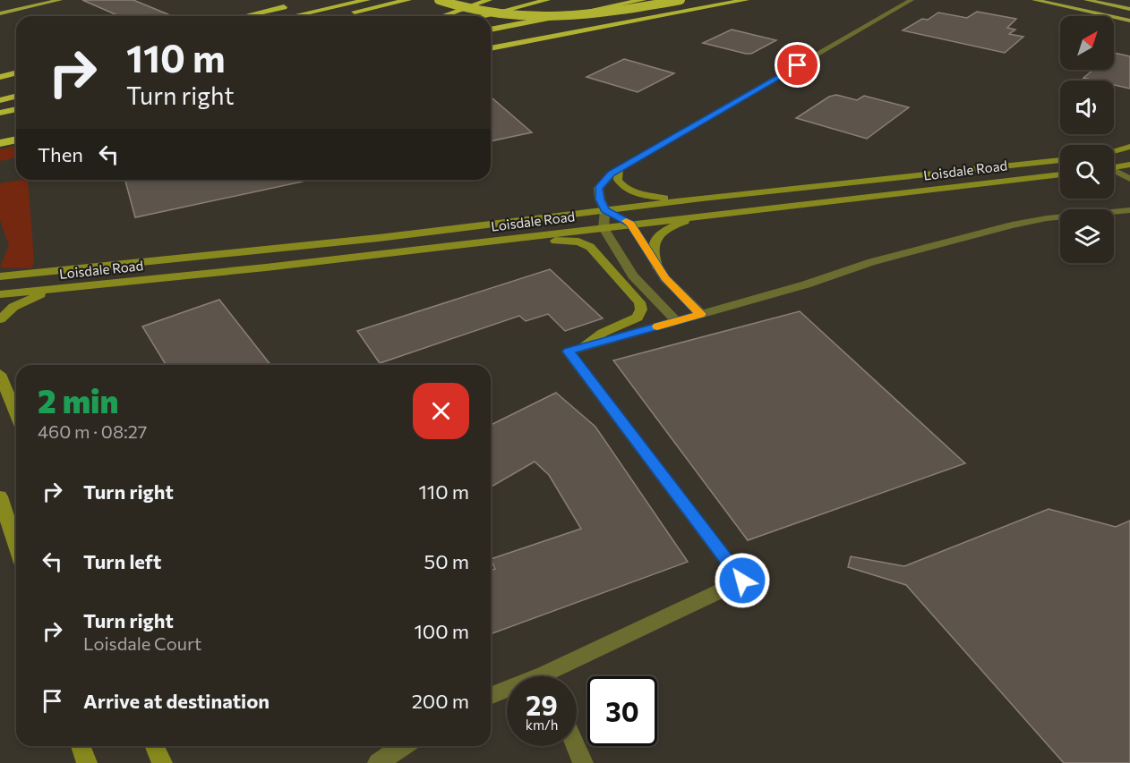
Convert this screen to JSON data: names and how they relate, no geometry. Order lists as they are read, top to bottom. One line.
{"streets":{"main road":["Loisdale Road"]},"north":"top right","page":{"turn":["110 m","Turn right"],"then":"Then","heading":["2 min","460 m · 08:27"],"list":[{"name":"Turn right","value":"110 m"},{"name":"Turn left","value":"50 m"},{"name":"Turn right","note":"Loisdale Court","value":"100 m"},{"name":"Arrive at destination","value":"200 m"}],"speed":"29 km/h","limit":"30"}}
